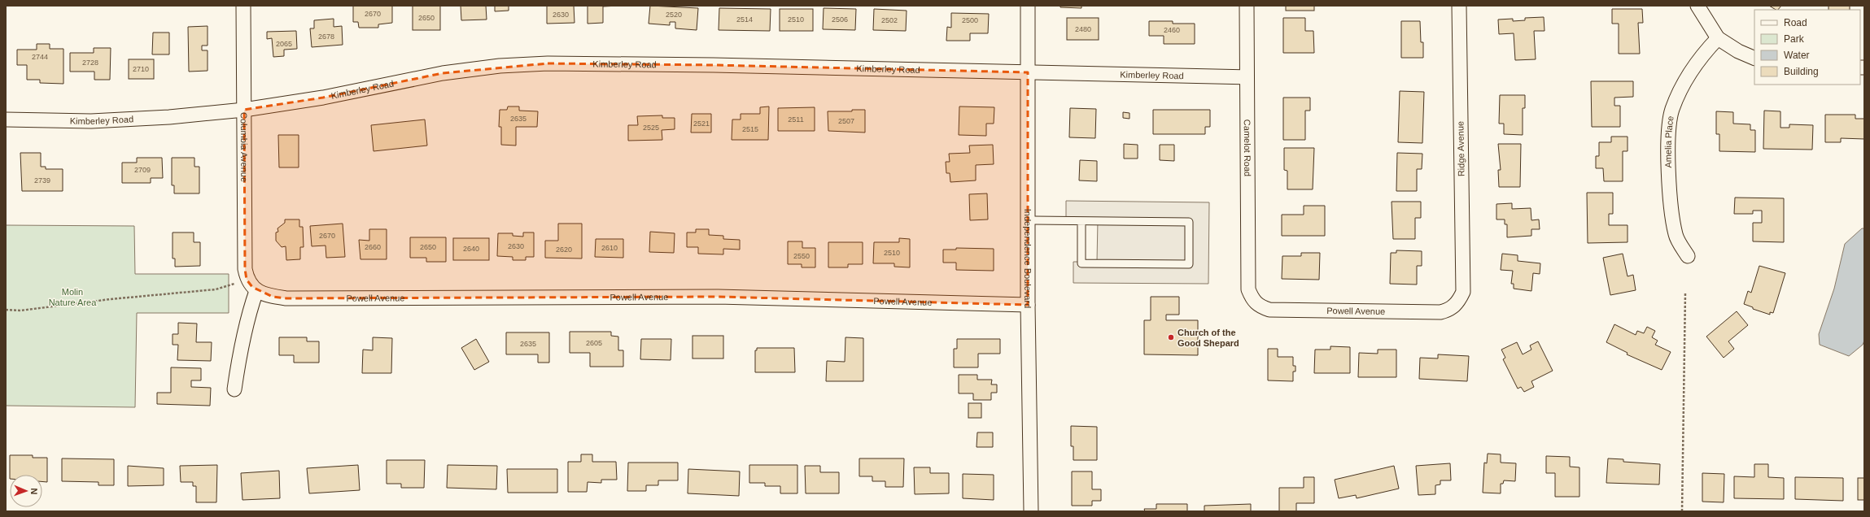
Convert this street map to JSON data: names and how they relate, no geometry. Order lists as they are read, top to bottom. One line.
{"streets":{"street":["Kimberley Road","Amelia Place","Columbia Avenue","Camelot Road","Ridge Avenue","Independence Boulevard","Powell Avenue"]},"crossings":[["Kimberley Road","Columbia Avenue"],["Kimberley Road","Camelot Road"],["Kimberley Road","Independence Boulevard"],["Columbia Avenue","Powell Avenue"],["Camelot Road","Powell Avenue"],["Ridge Avenue","Powell Avenue"],["Independence Boulevard","Powell Avenue"]],"parks":["Molin Nature Area"],"places":["Church of the Good Shepard"],"house_numbers":["2670","2630","2520","2650","2514","2510","2506","2502","2500","2480","2460","2678","2065","2744","2728","2710","2635","2511","2507","2521","2525","2515","2709","2739","2670","2630","2660","2650","2610","2640","2620","2510","2550","2605","2635"],"legend":["Road","Park","Water","Building"],"north":"right"}
